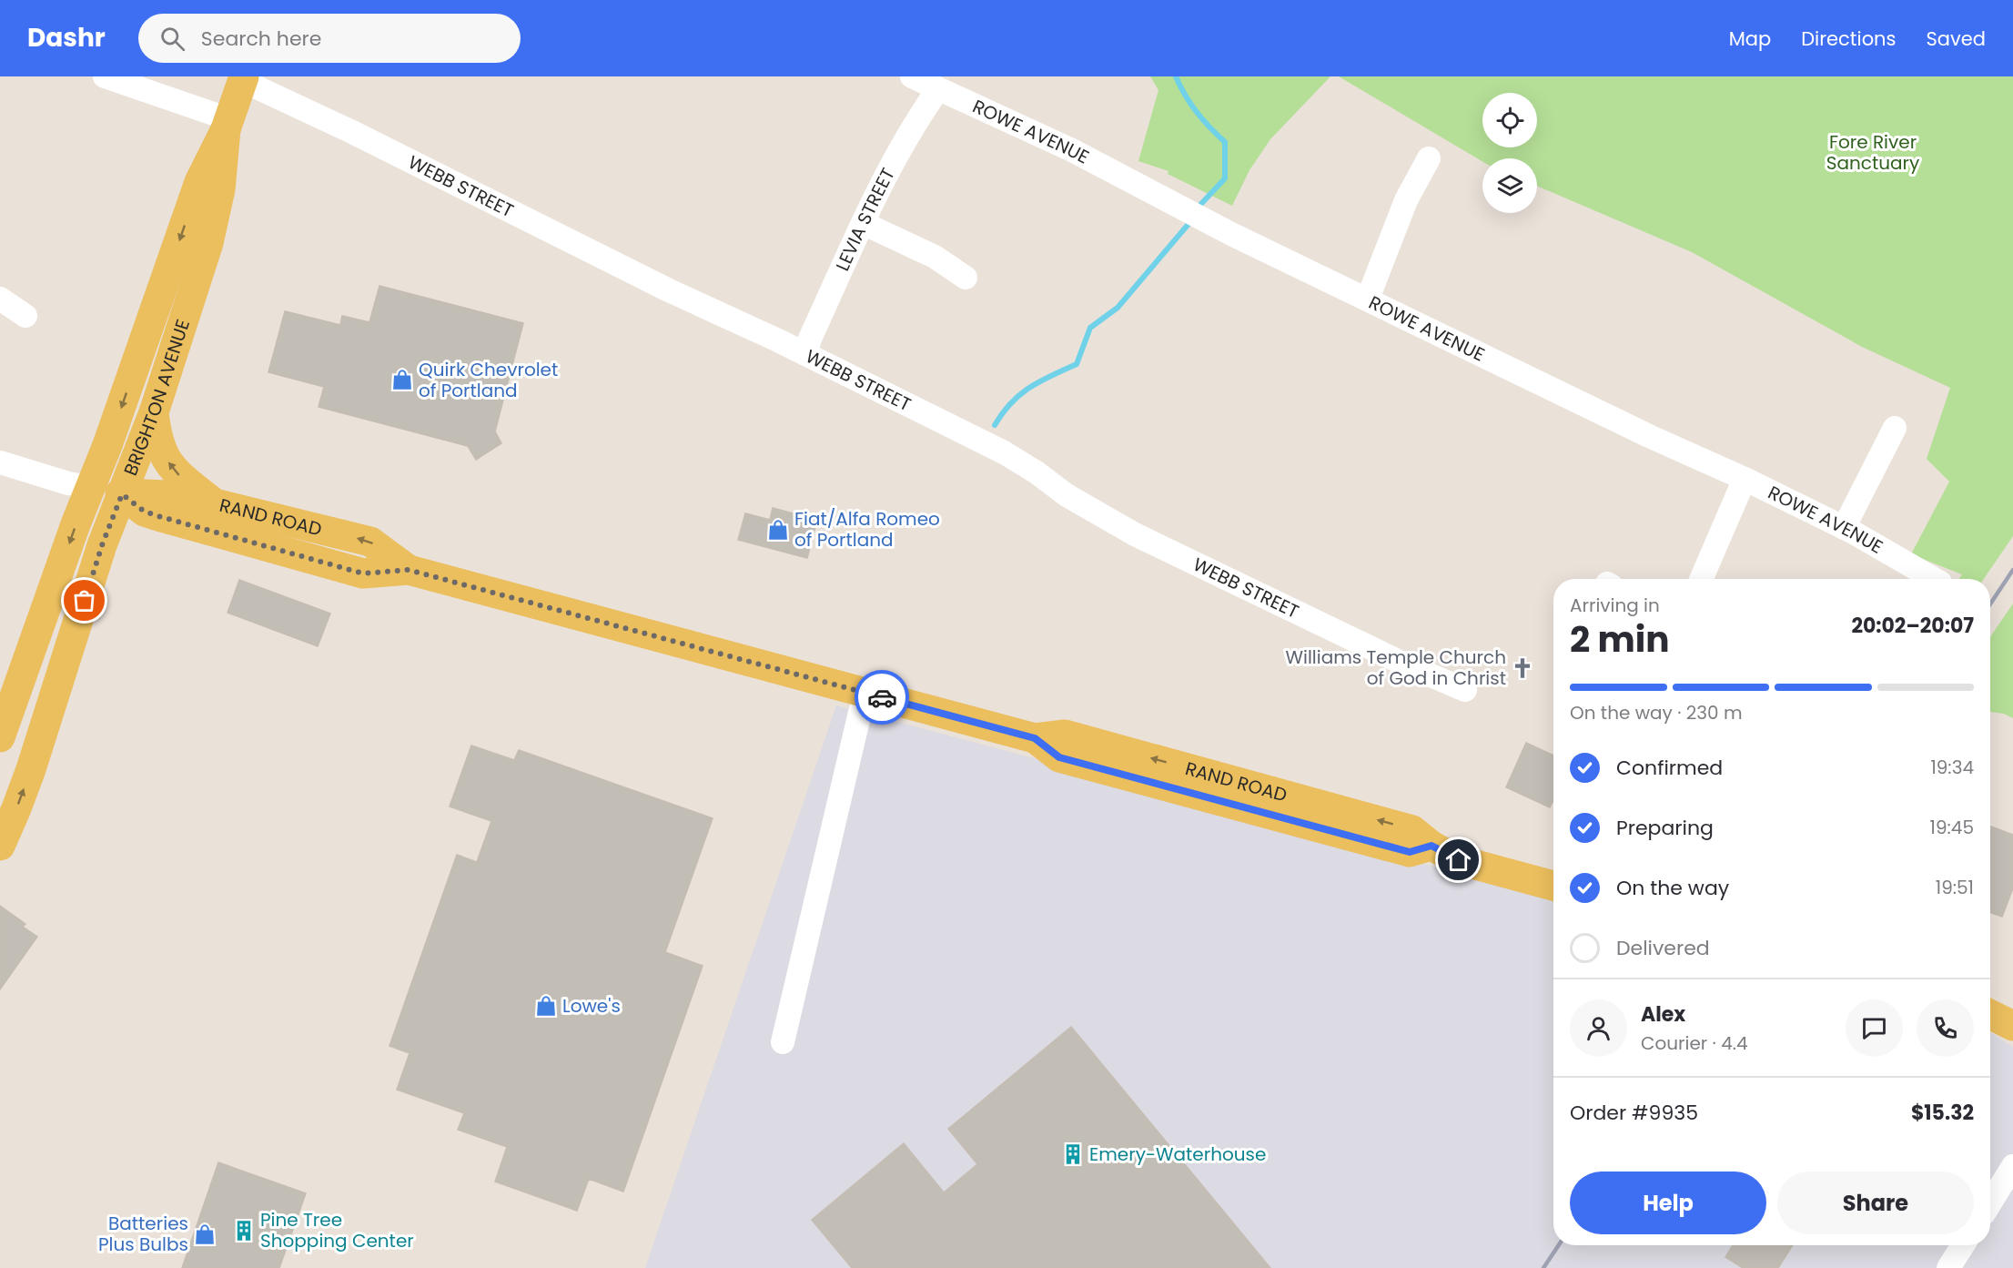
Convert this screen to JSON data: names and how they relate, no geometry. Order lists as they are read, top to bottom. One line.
{"streets":{"main road":["BRIGHTON AVENUE","RAND ROAD"],"street":["ROWE AVENUE","WEBB STREET","LEVIA STREET"]},"crossings":[["ROWE AVENUE","LEVIA STREET"],["WEBB STREET","LEVIA STREET"],["WEBB STREET","BRIGHTON AVENUE"],["BRIGHTON AVENUE","RAND ROAD"]],"parks":["Fore River Sanctuary"],"places":{"shop":["Quirk Chevrolet of Portland","Fiat/Alfa Romeo of Portland","Lowe's","Batteries Plus Bulbs"],"church":["Williams Temple Church of God in Christ"],"building":["Emery-Waterhouse","Pine Tree Shopping Center"]},"page":{"header":"Dashr","search":"Search here","nav":["Map","Directions","Saved"],"heading":["2 min","Arriving in","20:02–20:07"],"panel":["Alex","Courier · 4.4","Order #9935","$15.32"],"bar":"On the way · 230 m","list":[["Confirmed","19:34"],["Preparing","19:45"],["On the way","19:51"],"Delivered"],"buttons":["Help","Share"]}}
